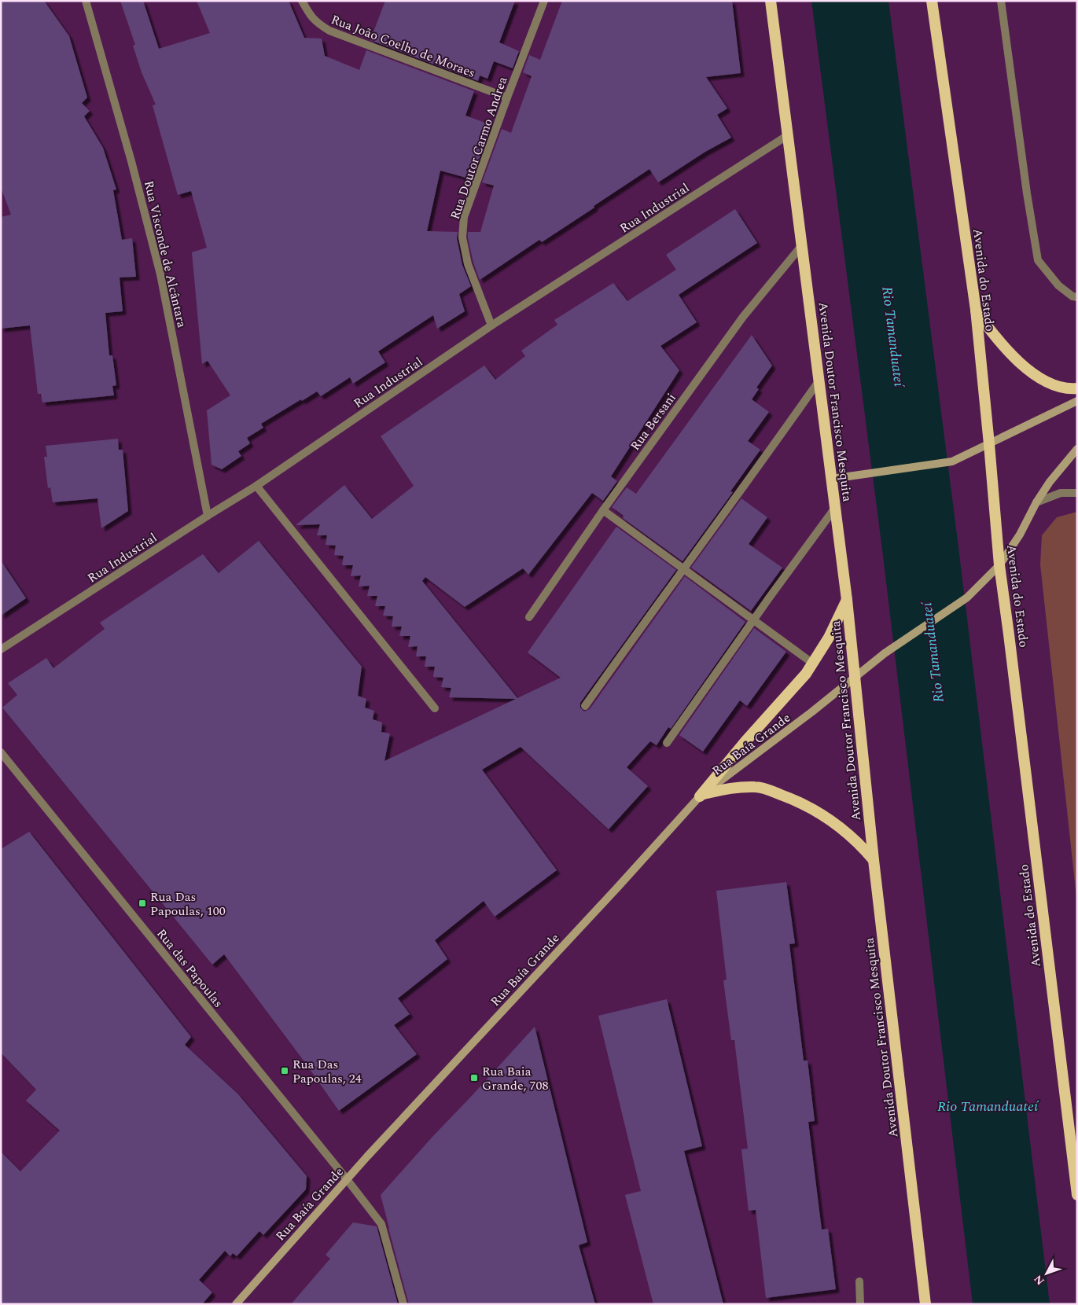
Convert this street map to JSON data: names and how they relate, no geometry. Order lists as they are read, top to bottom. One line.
{"streets":{"highway":["Avenida do Estado","Avenida Doutor Francisco Mesquita"],"main road":["Rua Baía Grande"],"street":["Rua João Coelho de Moraes","Rua Doutor Carmo Andrea","Rua Industrial","Rua Visconde de Alcântara","Rua Bersani","Rua das Papoulas"]},"crossings":[["Rua João Coelho de Moraes","Rua Doutor Carmo Andrea"],["Rua Doutor Carmo Andrea","Rua Industrial"],["Rua Industrial","Rua Visconde de Alcântara"],["Rua Industrial","Avenida Doutor Francisco Mesquita"],["Avenida do Estado","Rua Baía Grande"],["Avenida Doutor Francisco Mesquita","Rua Bersani"],["Avenida Doutor Francisco Mesquita","Rua Baía Grande"],["Rua Baía Grande","Rua das Papoulas"]],"water":["Rio Tamanduateí"],"places":{"transit":["Rua Das Papoulas, 100","Rua Das Papoulas, 24","Rua Baia Grande, 708"]},"north":"bottom left"}
